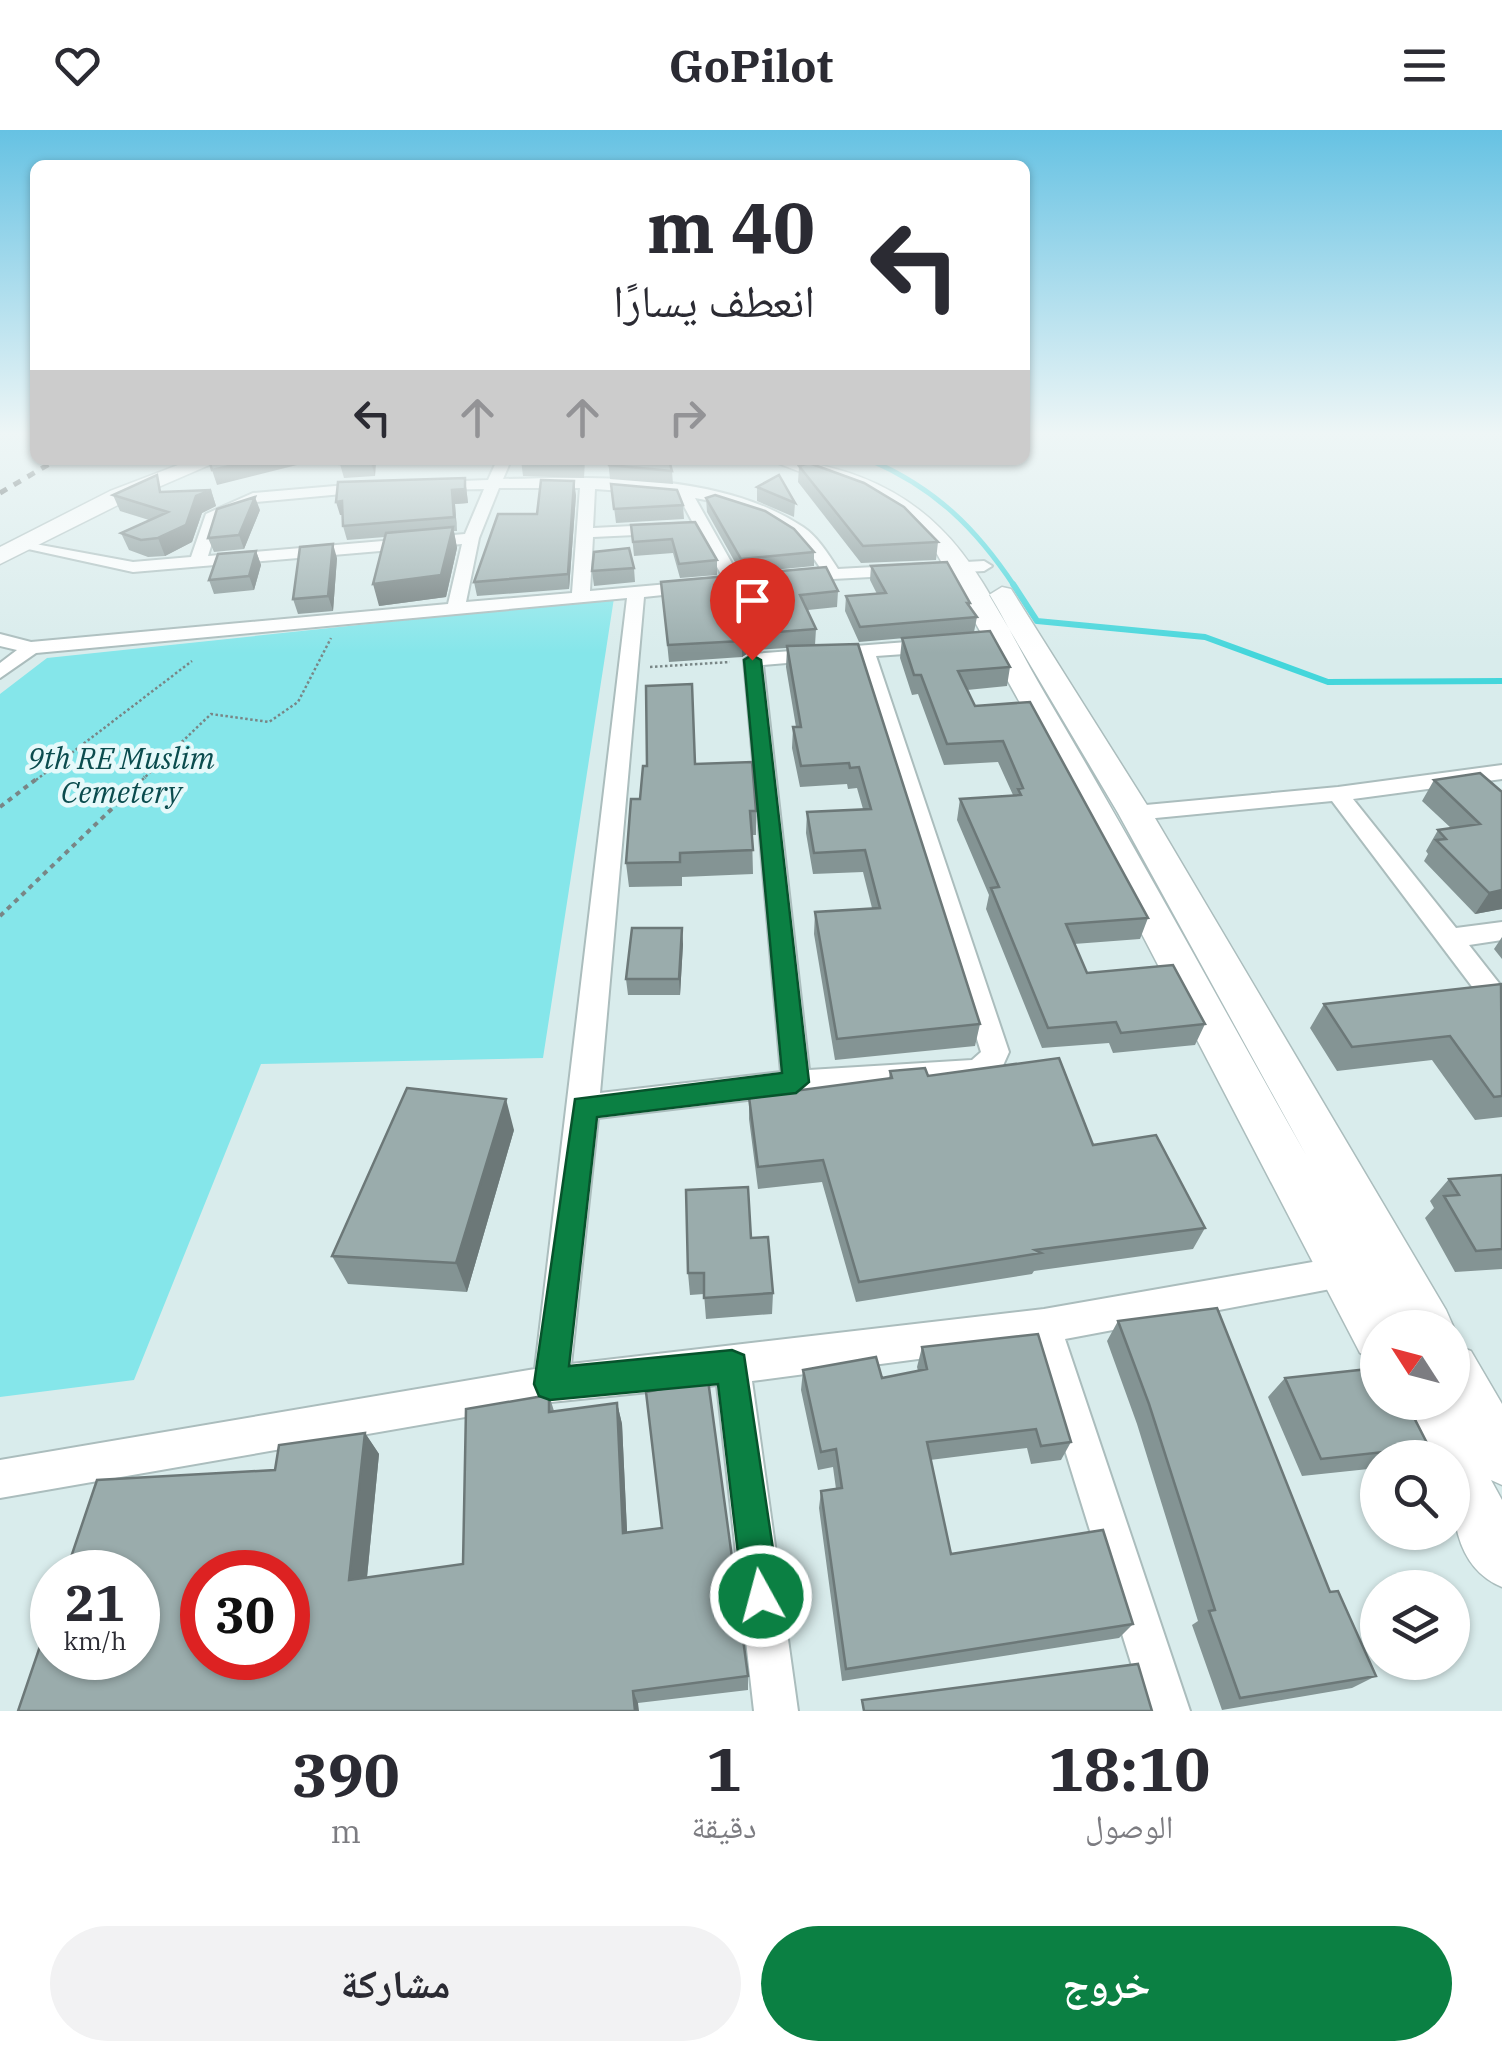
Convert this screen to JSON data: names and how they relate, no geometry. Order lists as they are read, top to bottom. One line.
{"parks":["9th RE Muslim Cemetery"],"north":"top left","page":{"header":"GoPilot","turn":["40 m","انعطف يسارًا"],"speed":"21 km/h","limit":"30","eta":["18:10","الوصول","1","دقيقة","390","m"],"buttons":["خروج","مشاركة"]}}
